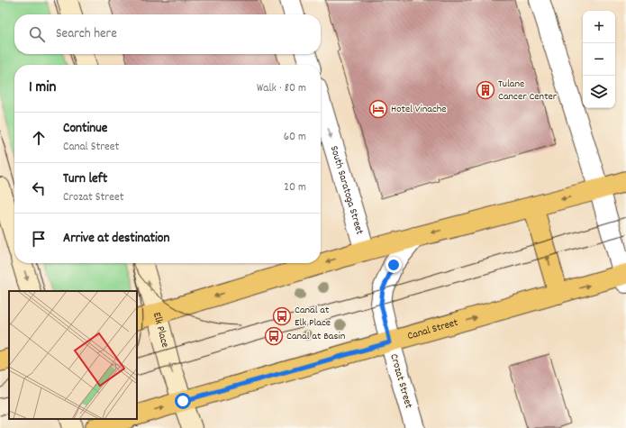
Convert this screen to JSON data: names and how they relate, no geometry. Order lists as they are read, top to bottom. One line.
{"streets":{"main road":["Canal Street","Elk Place"],"street":["South Saratoga Street","Crozat Street"]},"crossings":[["Canal Street","Elk Place"],["Canal Street","Crozat Street"]],"one_way":["South Saratoga Street","Elk Place"],"places":{"building":["Tulane Cancer Center"],"hotel":["Hotel Vinache"],"bus stop":["Canal at Elk Place","Canal at Basin"]},"page":{"map_buttons":["+","−"],"search":"Search here","heading":["1 min","Walk · 80 m"],"list":[["Continue","Canal Street","60 m"],["Turn left","Crozat Street","20 m"],"Arrive at destination"]}}
